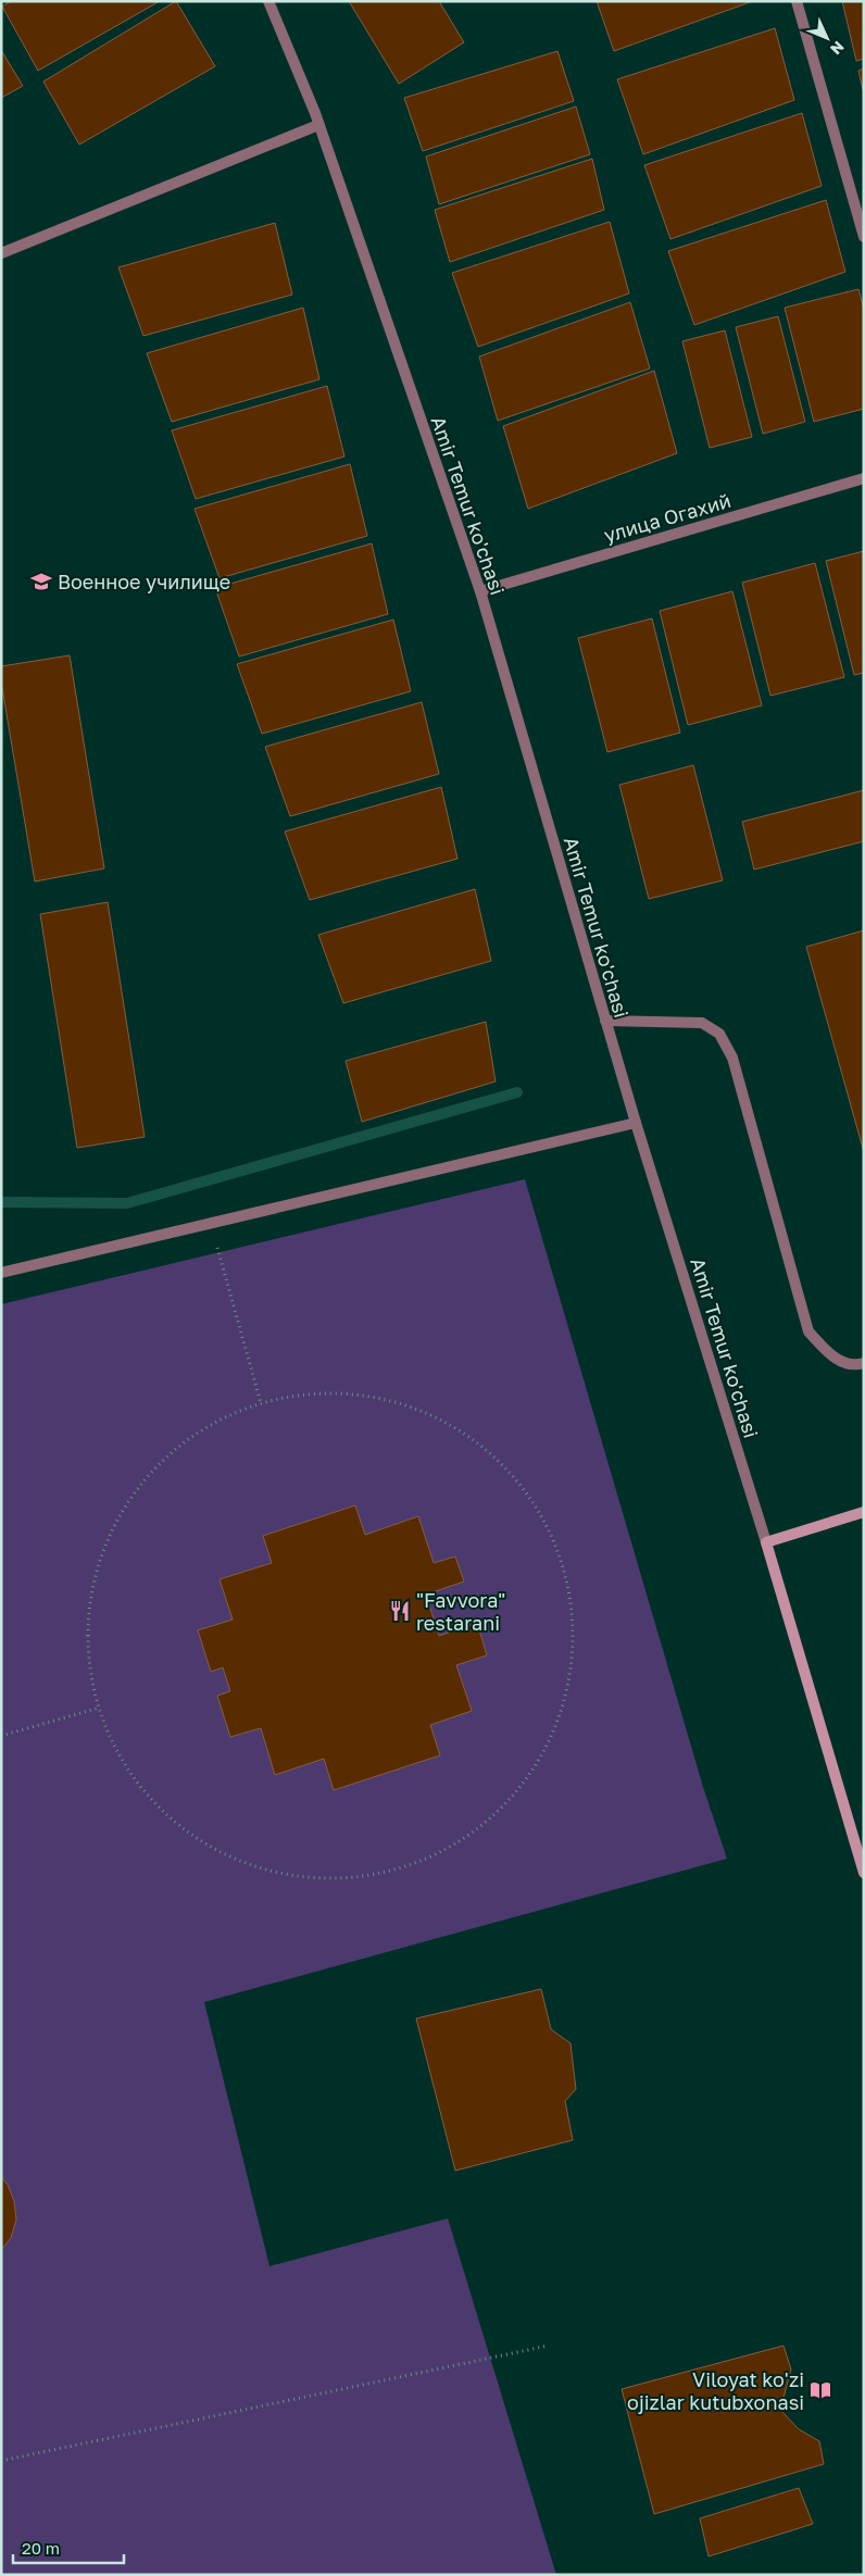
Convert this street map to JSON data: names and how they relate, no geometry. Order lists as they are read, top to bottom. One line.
{"streets":{"main road":["Amir Temur ko'chasi"],"street":["улица Огахий"]},"crossings":[["Amir Temur ko'chasi","улица Огахий"]],"places":{"school or university":["Военное училище"],"restaurant":["\"Favvora\" restarani"],"library":["Viloyat ko'zi ojizlar kutubxonasi"]},"scale_bar":"20 m","north":"bottom right"}
